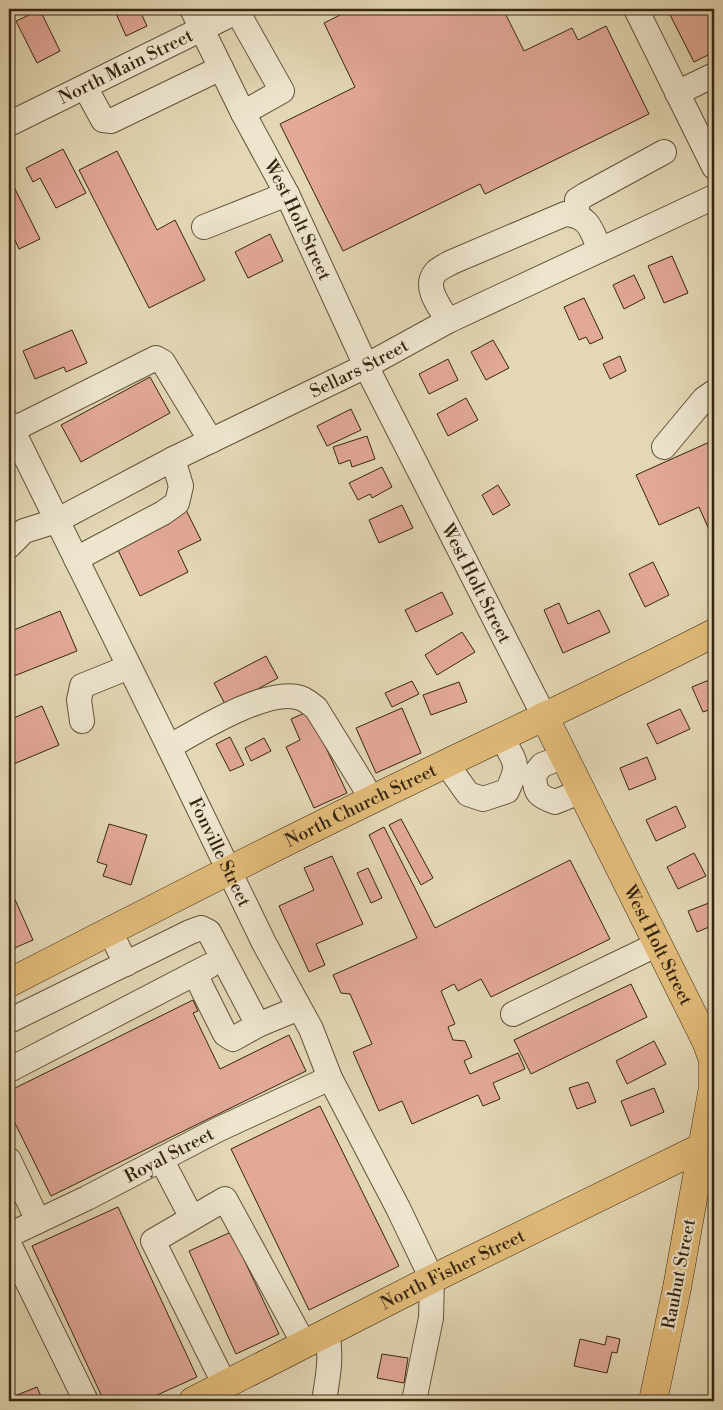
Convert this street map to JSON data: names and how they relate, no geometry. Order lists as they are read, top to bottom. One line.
{"streets":{"main road":["West Holt Street","North Church Street","North Fisher Street","Rauhut Street"],"street":["North Main Street","Sellars Street","Fonville Street","Royal Street"]},"crossings":[["North Main Street","West Holt Street"],["West Holt Street","Sellars Street"],["West Holt Street","North Church Street"],["West Holt Street","North Fisher Street"],["West Holt Street","Rauhut Street"],["Sellars Street","Fonville Street"],["North Church Street","Fonville Street"],["Fonville Street","Royal Street"],["Fonville Street","North Fisher Street"],["North Fisher Street","Rauhut Street"]]}
